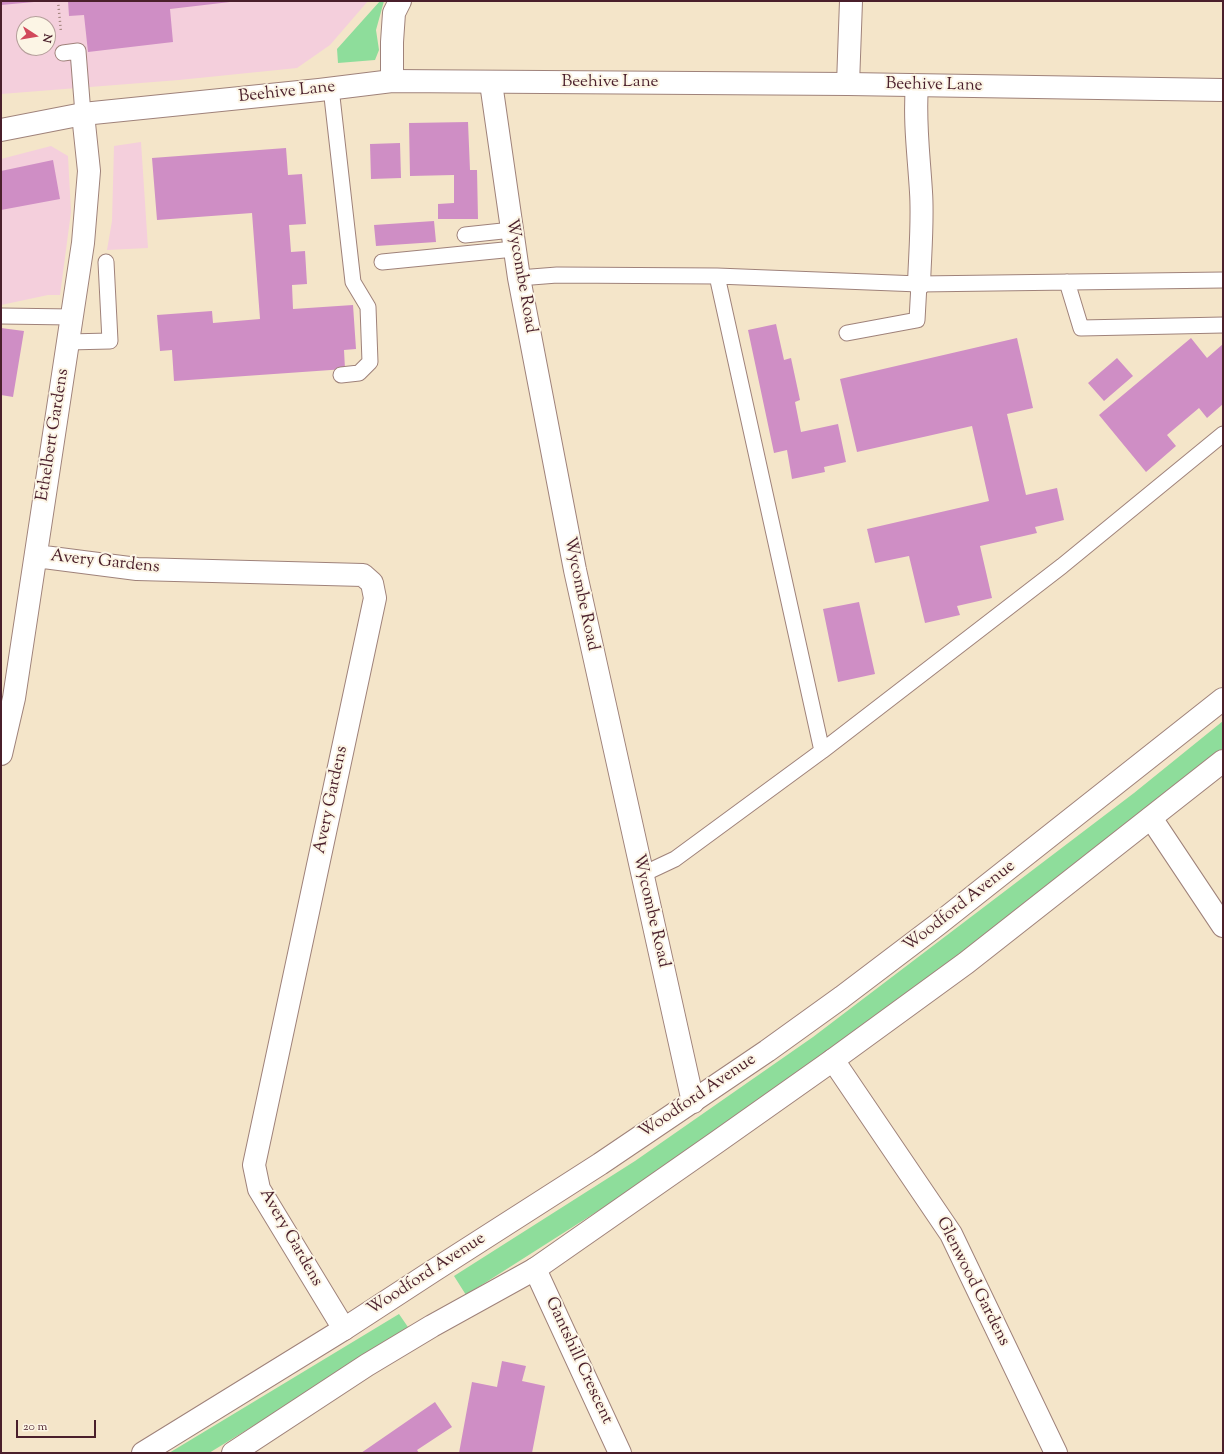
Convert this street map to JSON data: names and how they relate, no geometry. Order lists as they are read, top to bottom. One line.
{"streets":{"main road":["Beehive Lane","Wycombe Road","Ethelbert Gardens","Avery Gardens","Woodford Avenue","Glenwood Gardens","Gantshill Crescent"]},"crossings":[["Beehive Lane","Wycombe Road"],["Beehive Lane","Ethelbert Gardens"],["Wycombe Road","Woodford Avenue"],["Ethelbert Gardens","Avery Gardens"],["Avery Gardens","Woodford Avenue"]],"scale_bar":"20 m","north":"right"}
